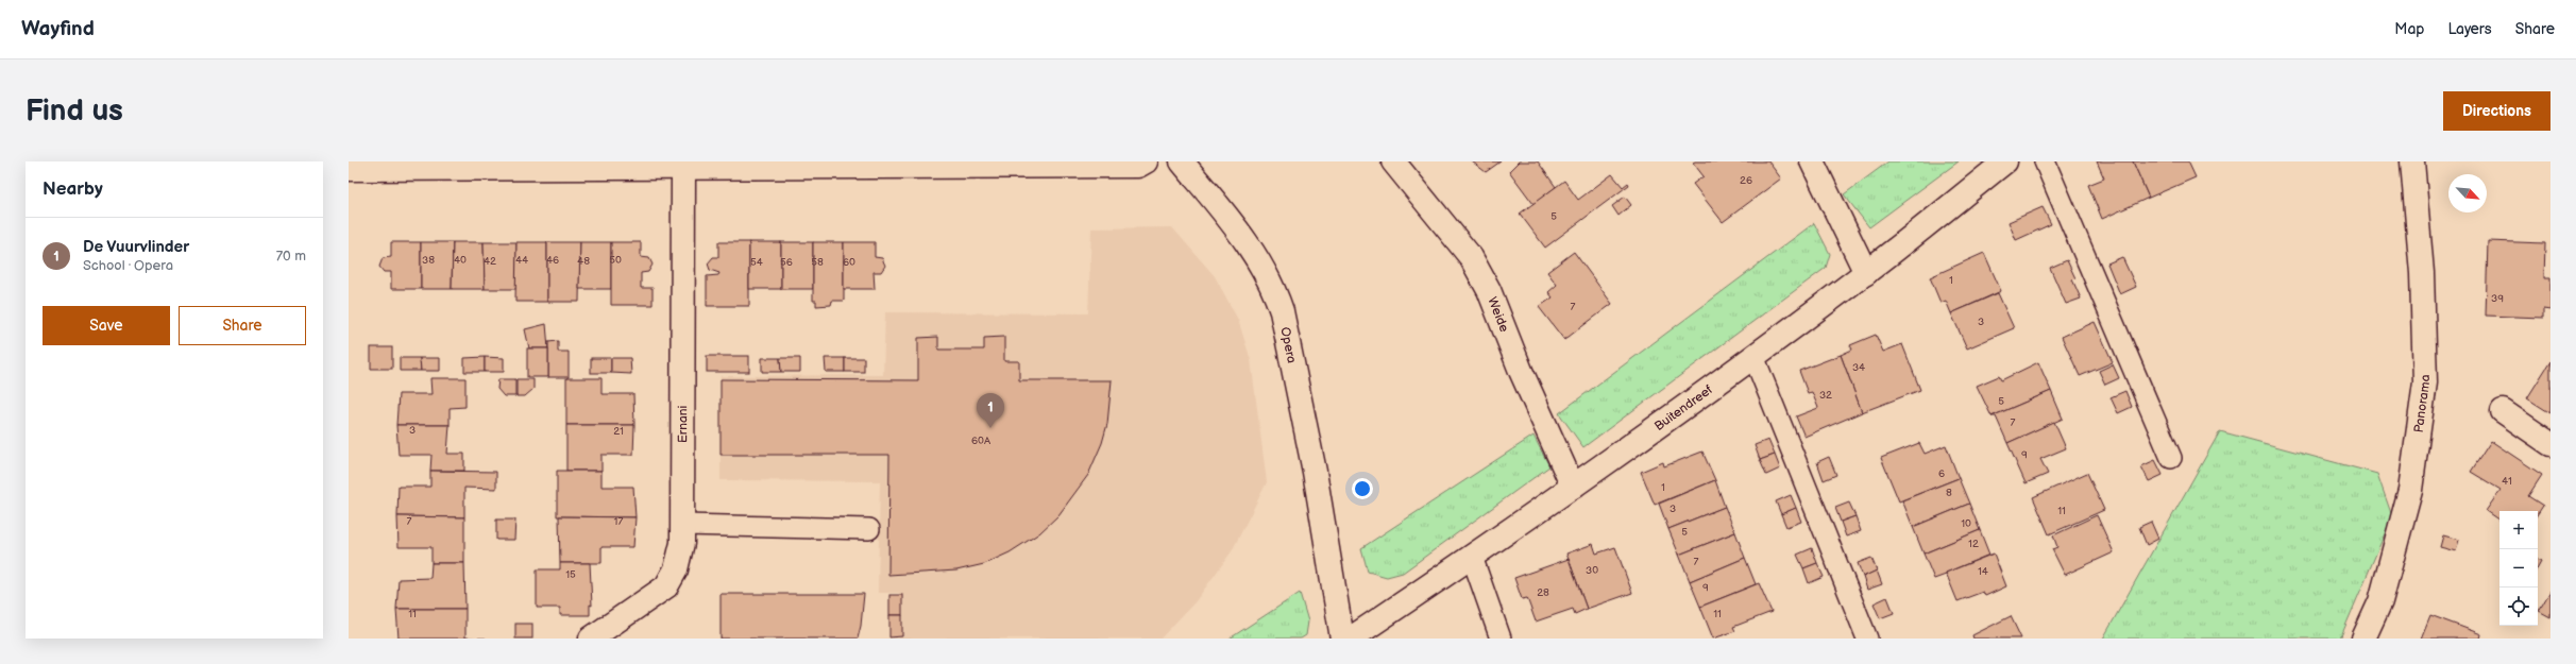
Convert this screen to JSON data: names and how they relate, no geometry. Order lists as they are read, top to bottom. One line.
{"streets":{"street":["Weide","Opera","Panorama","Buitendreef","Ernani"]},"crossings":[["Weide","Buitendreef"]],"house_numbers":["26","5","38","40","44","46","50","42","48","54","56","58","60","1","39","7","3","34","32","5","7","3","21","60A","9","6","41","1","8","3","11","7","17","10","5","12","7","30","14","15","9","28","11","11"],"north":"bottom right","page":{"header":"Wayfind","nav":["Map","Layers","Share"],"buttons":["Directions",["Save","Share"]],"title":"Find us","heading":"Nearby","list":[{"mark":"1","name":"De Vuurvlinder","note":"School · Opera","value":"70 m"}],"pins":"1","map_buttons":["+","−"]}}
